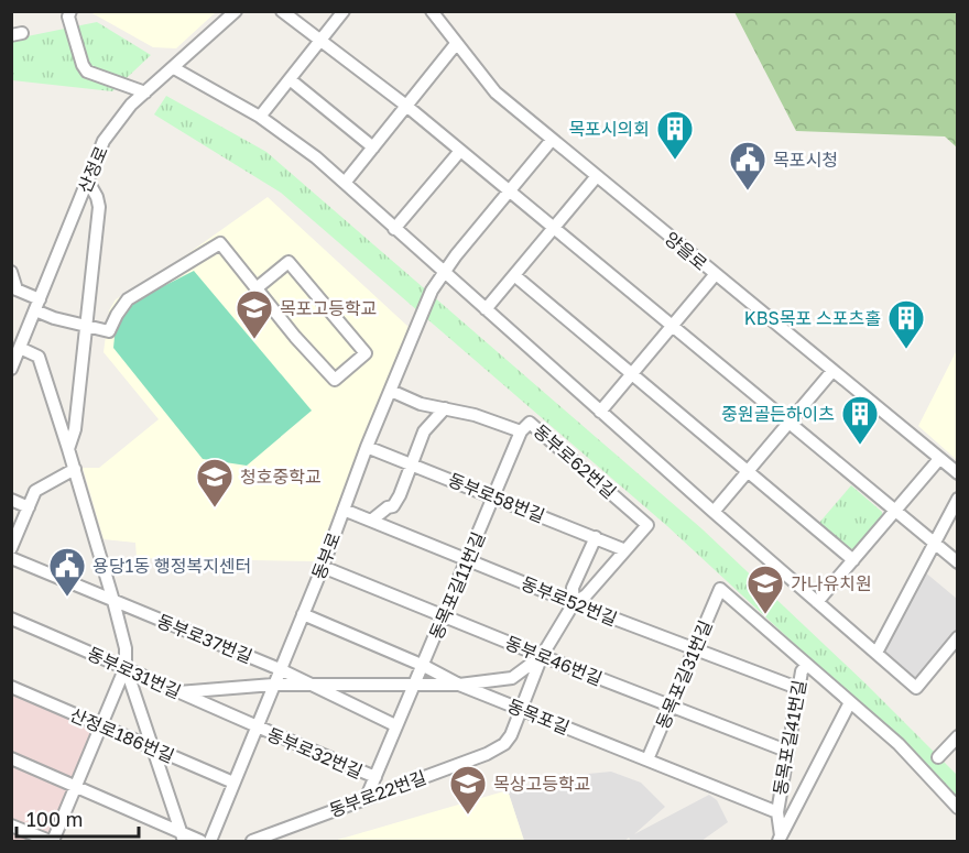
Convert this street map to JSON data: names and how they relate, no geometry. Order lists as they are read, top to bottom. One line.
{"streets":{"street":["산정로","양을로","동부로62번길","동부로58번길","동부로","동목포길11번길","동부로52번길","동부로37번길","동부로46번길","동부로31번길","동목포길31번길","동목포길","산정로186번길","동목포길41번길","동부로32번길","동부로22번길"]},"crossings":[["양을로","동부로"],["동부로62번길","동부로58번길"],["동부로62번길","동부로"],["동부로62번길","동목포길11번길"],["동부로58번길","동부로"],["동부로58번길","동목포길11번길"],["동부로","동부로52번길"],["동부로","동부로37번길"],["동부로","동부로46번길"],["동부로","동부로31번길"],["동부로","동목포길"],["동부로","산정로186번길"],["동부로","동부로32번길"],["동목포길11번길","동부로52번길"],["동목포길11번길","동부로37번길"],["동목포길11번길","동부로46번길"],["동목포길11번길","동목포길"],["동목포길11번길","동부로32번길"],["동목포길11번길","동부로22번길"],["동부로52번길","동목포길31번길"],["동부로52번길","동목포길41번길"],["동부로46번길","동목포길31번길"],["동부로46번길","동목포길41번길"],["동부로46번길","동부로22번길"],["동부로31번길","동부로32번길"],["동목포길31번길","동목포길"],["동목포길31번길","동목포길41번길"],["동목포길","동목포길41번길"],["동목포길","동부로22번길"]],"places":{"building":["목포시의회","KBS목포 스포츠홀","중원골든하이츠"],"public building":["목포시청","용당1동 행정복지센터"],"school or university":["목포고등학교","청호중학교","가나유치원","목상고등학교"]},"scale_bar":"100 m"}
